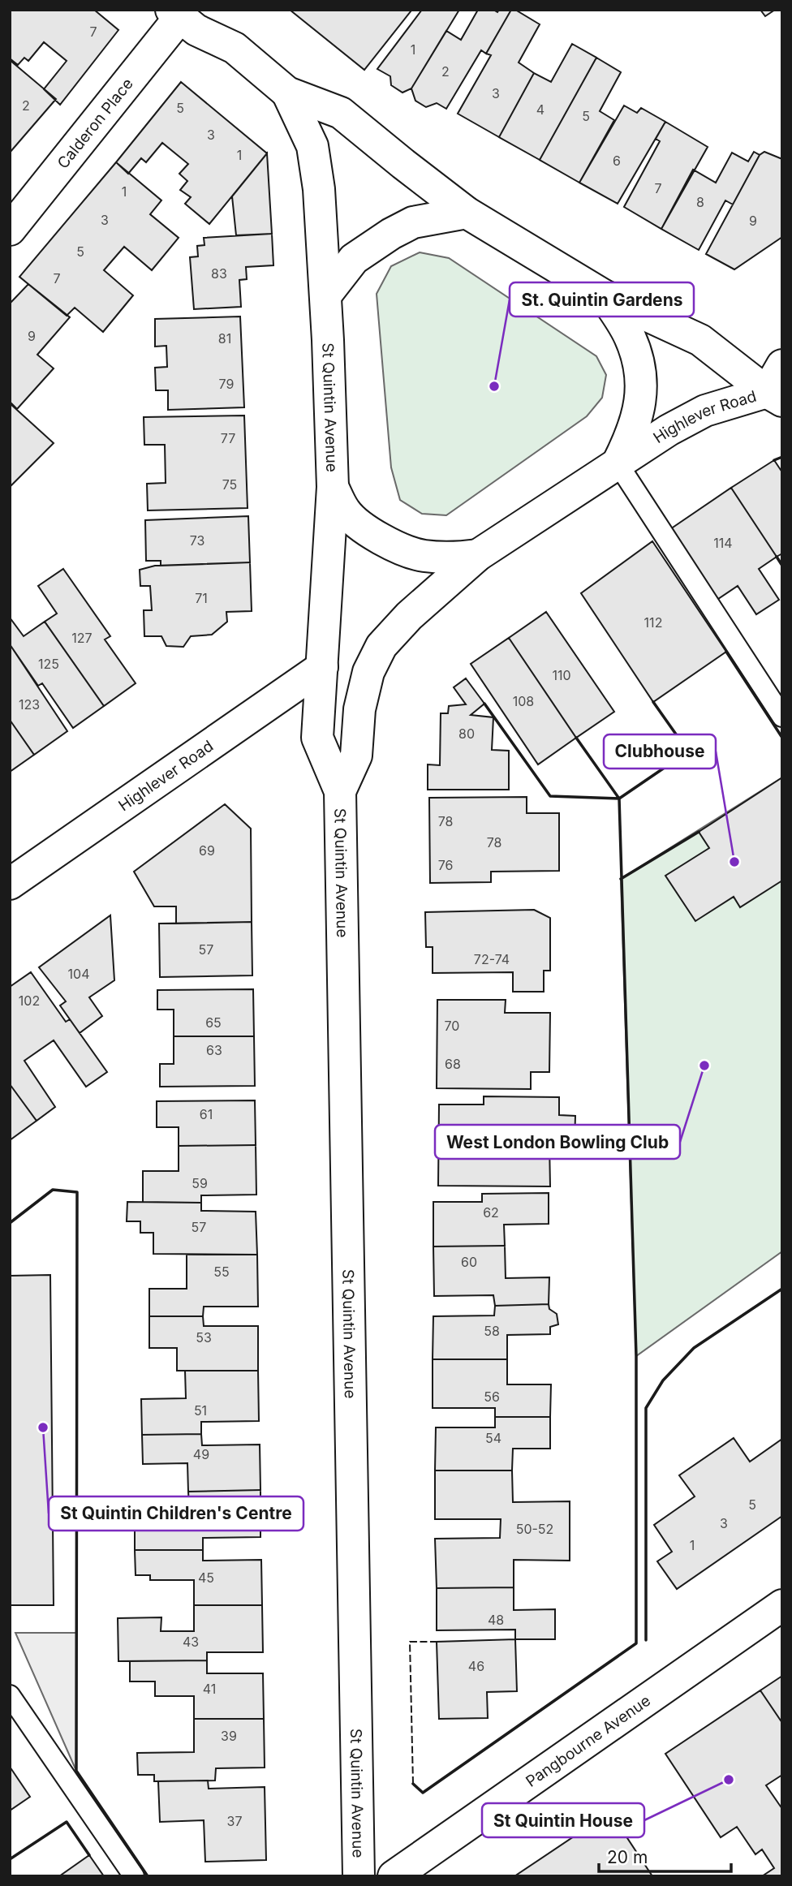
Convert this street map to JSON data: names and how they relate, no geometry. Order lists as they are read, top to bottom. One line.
{"streets":{"main road":["Calderon Place","St Quintin Avenue","Highlever Road","Pangbourne Avenue"]},"crossings":[["St Quintin Avenue","Highlever Road"]],"places":["St. Quintin Gardens","Clubhouse","West London Bowling Club","St Quintin Children's Centre","St Quintin House"],"house_numbers":["7","1","2","3","2","5","4","5","3","1","6","7","1","8","3","9","5","83","7","9","81","79","77","75","73","114","71","112","127","125","110","108","123","80","78","78","69","76","57","72-74","104","102","65","70","63","68","61","59","62","57","60","55","58","53","56","51","54","49","5","3","50-52","1","45","48","43","46","41","39","37"],"scale_bar":"20 m"}
